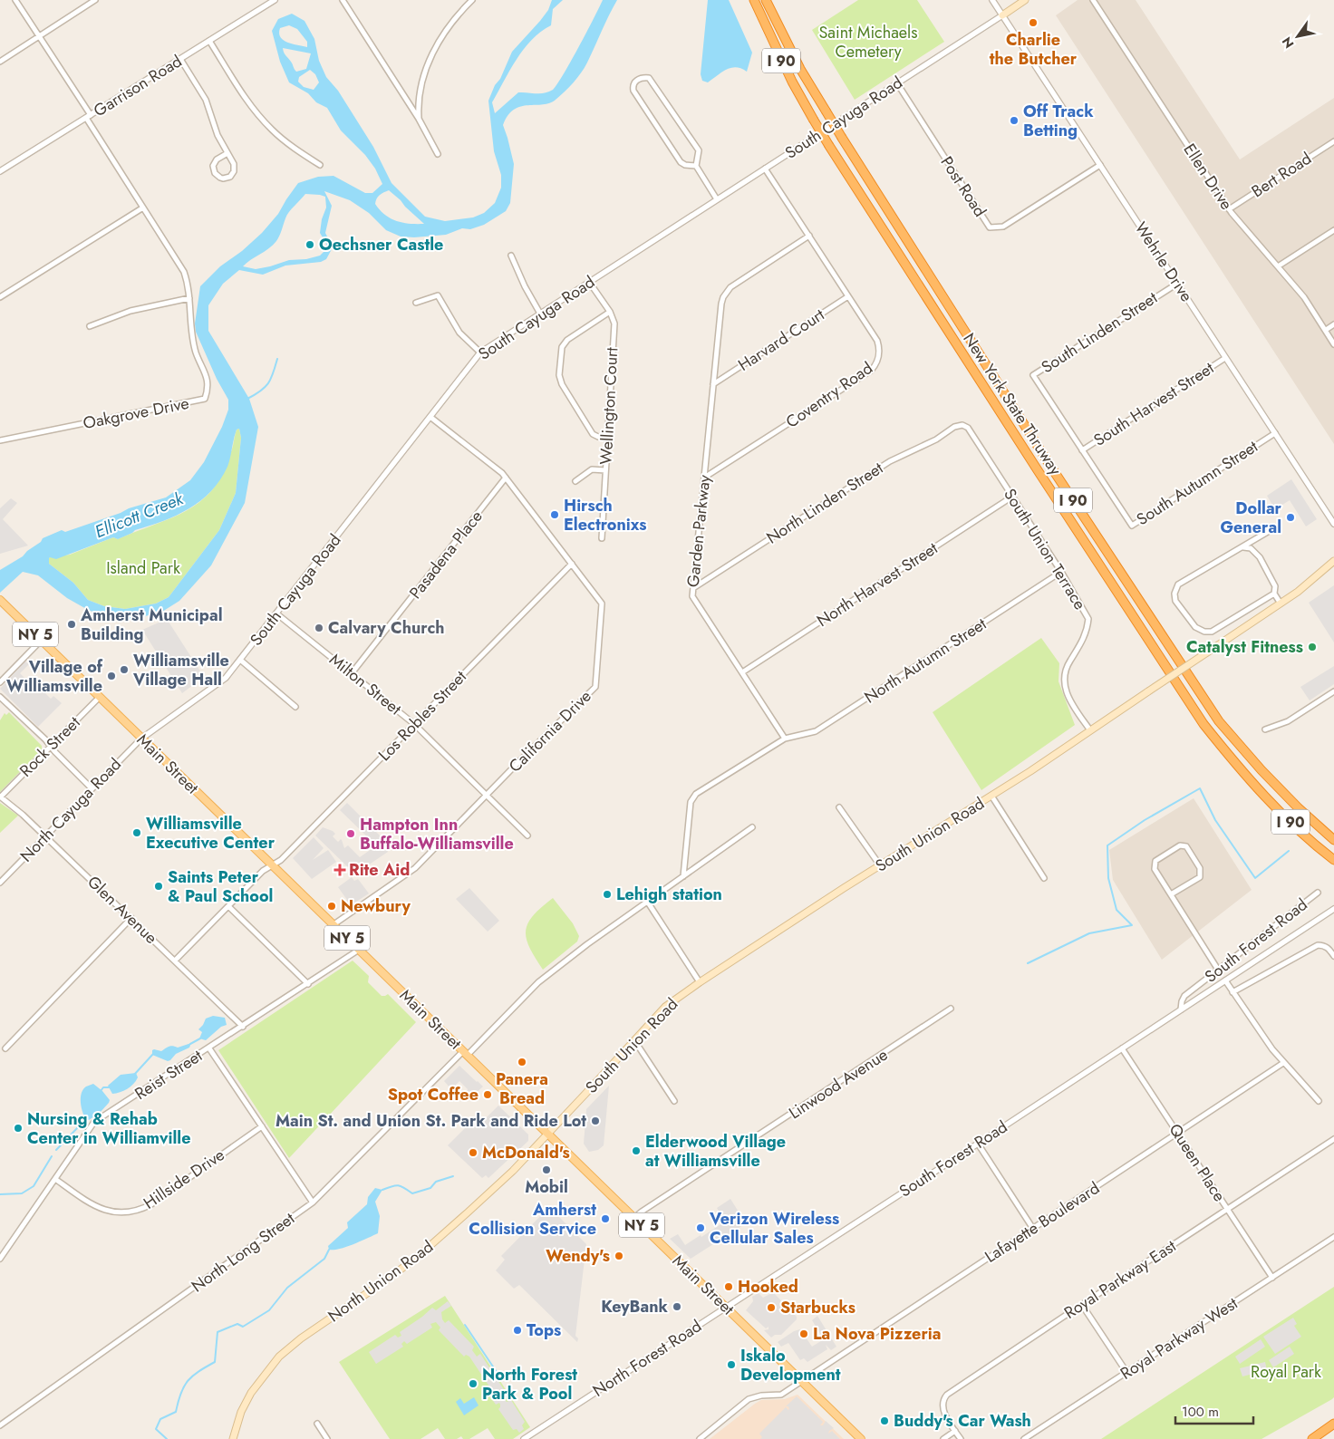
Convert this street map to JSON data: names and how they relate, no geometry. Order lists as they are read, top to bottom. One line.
{"streets":{"highway":["I 90","New York State Thruway"],"main road":["NY 5","Main Street","South Union Road","North Union Road"],"street":["Garrison Road","South Cayuga Road","Bert Road","Ellen Drive","Post Road","Wehrle Drive","South Linden Street","Harvard Court","Coventry Road","South Harvest Street","Wellington Court","Oakgrove Drive","South Autumn Street","North Linden Street","Garden Parkway","South Union Terrace","Pasadena Place","North Harvest Street","North Autumn Street","Milton Street","Los Robles Street","California Drive","Rock Street","North Cayuga Road","Glen Avenue","South Forest Road","Reist Street","Linwood Avenue","Queen Place","Hillside Drive","Lafayette Boulevard","North Long Street","Royal Parkway East","Royal Parkway West","North Forest Road"]},"crossings":[["Garrison Road","Oakgrove Drive"],["South Cayuga Road","Post Road"],["South Cayuga Road","Wehrle Drive"],["South Cayuga Road","Coventry Road"],["South Cayuga Road","Wellington Court"],["South Cayuga Road","Milton Street"],["South Cayuga Road","California Drive"],["South Cayuga Road","Main Street"],["South Cayuga Road","North Cayuga Road"],["Bert Road","Ellen Drive"],["Post Road","Wehrle Drive"],["Wehrle Drive","South Linden Street"],["Wehrle Drive","South Harvest Street"],["Wehrle Drive","South Autumn Street"],["South Linden Street","South Harvest Street"],["South Linden Street","South Autumn Street"],["Harvard Court","Coventry Road"],["Harvard Court","Garden Parkway"],["Coventry Road","Garden Parkway"],["South Harvest Street","South Autumn Street"],["North Linden Street","Garden Parkway"],["North Linden Street","South Union Terrace"],["Garden Parkway","North Harvest Street"],["Garden Parkway","North Autumn Street"],["South Union Terrace","North Harvest Street"],["South Union Terrace","North Autumn Street"],["South Union Terrace","South Union Road"],["Pasadena Place","Milton Street"],["Pasadena Place","California Drive"],["Milton Street","Los Robles Street"],["Milton Street","California Drive"],["Los Robles Street","California Drive"],["Los Robles Street","Main Street"],["Los Robles Street","Glen Avenue"],["California Drive","Main Street"],["Rock Street","Main Street"],["Rock Street","Glen Avenue"],["Main Street","North Cayuga Road"],["Main Street","South Union Road"],["Main Street","South Forest Road"],["Main Street","Reist Street"],["Main Street","Linwood Avenue"],["Main Street","Lafayette Boulevard"],["Main Street","North Long Street"],["Main Street","North Union Road"],["Main Street","North Forest Road"],["North Cayuga Road","Glen Avenue"],["South Union Road","North Union Road"],["Glen Avenue","Reist Street"],["South Forest Road","Queen Place"],["South Forest Road","North Forest Road"],["Reist Street","Hillside Drive"],["Queen Place","Lafayette Boulevard"],["Queen Place","Royal Parkway East"],["Queen Place","Royal Parkway West"]],"water":["Ellicott Creek"],"parks":["Saint Michaels Cemetery","Island Park","Royal Park"],"places":{"other":["Charlie the Butcher","Off Track Betting","Oechsner Castle","Hirsch Electronixs","Dollar General","Amherst Municipal Building","Calvary Church","Catalyst Fitness","Williamsville Village Hall","Village of Williamsville","Williamsville Executive Center","Hampton Inn Buffalo-Williamsville","Saints Peter & Paul School","Lehigh station","Newbury","Panera Bread","Spot Coffee","Main St. and Union St. Park and Ride Lot","Nursing & Rehab Center in Williamville","Elderwood Village at Williamsville","McDonald's","Mobil","Amherst Collision Service","Verizon Wireless Cellular Sales","Wendy's","Hooked","KeyBank","Starbucks","Tops","La Nova Pizzeria","Iskalo Development","North Forest Park & Pool","Buddy's Car Wash"],"health":["Rite Aid"]},"scale_bar":"100 m","north":"bottom left"}
